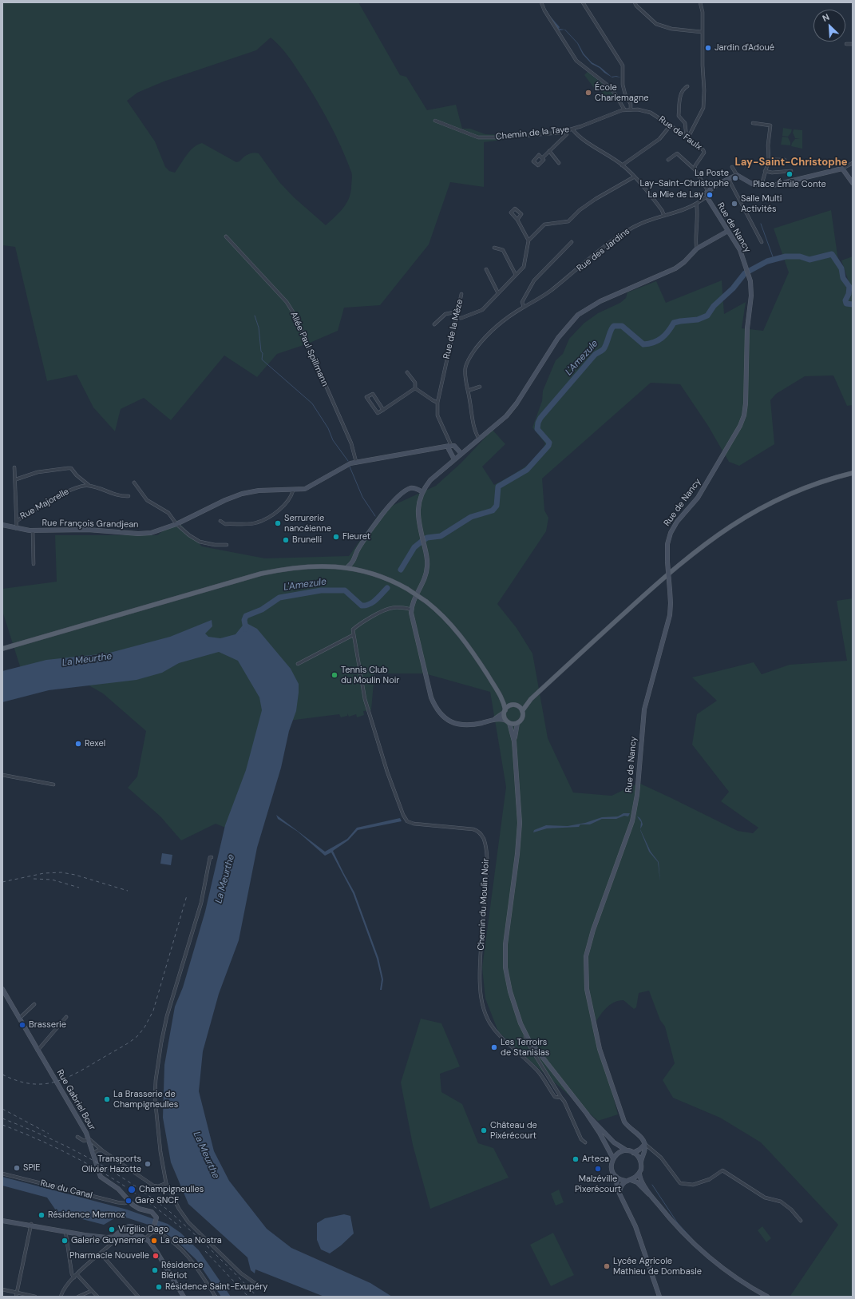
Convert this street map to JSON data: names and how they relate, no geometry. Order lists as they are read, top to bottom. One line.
{"streets":{"street":["Chemin de la Taye","Rue de Faulx","Rue de Nancy","Rue des Jardins","Rue de la Mèze","Allée Paul Spillmann","Rue Majorelle","Rue François Grandjean","Chemin du Moulin Noir","Rue Gabriel Bour","Rue du Canal"]},"crossings":[["Chemin de la Taye","Rue de Faulx"],["Rue de Nancy","Rue des Jardins"],["Rue de la Mèze","Rue François Grandjean"],["Allée Paul Spillmann","Rue François Grandjean"],["Rue Gabriel Bour","Rue du Canal"]],"districts":["Lay-Saint-Christophe"],"water":["L'Amezule","La Meurthe"],"places":["Jardin d'Adoué","École Charlemagne","Place Émile Conte","La Poste Lay-Saint-Christophe","La Mie de Lay","Salle Multi Activités","Serrurerie nancéienne","Fleuret","Brunelli","Tennis Club du Moulin Noir","Rexel","Brasserie","Les Terroirs de Stanislas","La Brasserie de Champigneulles","Château de Pixérécourt","Arteca","Transports Olivier Hazotte","SPIE","Malzéville Pixerécourt","Champigneulles","Gare SNCF","Résidence Mermoz","Virgilio Dago","Galerie Guynemer","La Casa Nostra","Pharmacie Nouvelle","Lycée Agricole Mathieu de Dombasle","Résidence Blériot","Résidence Saint-Exupéry"],"north":"top left"}
